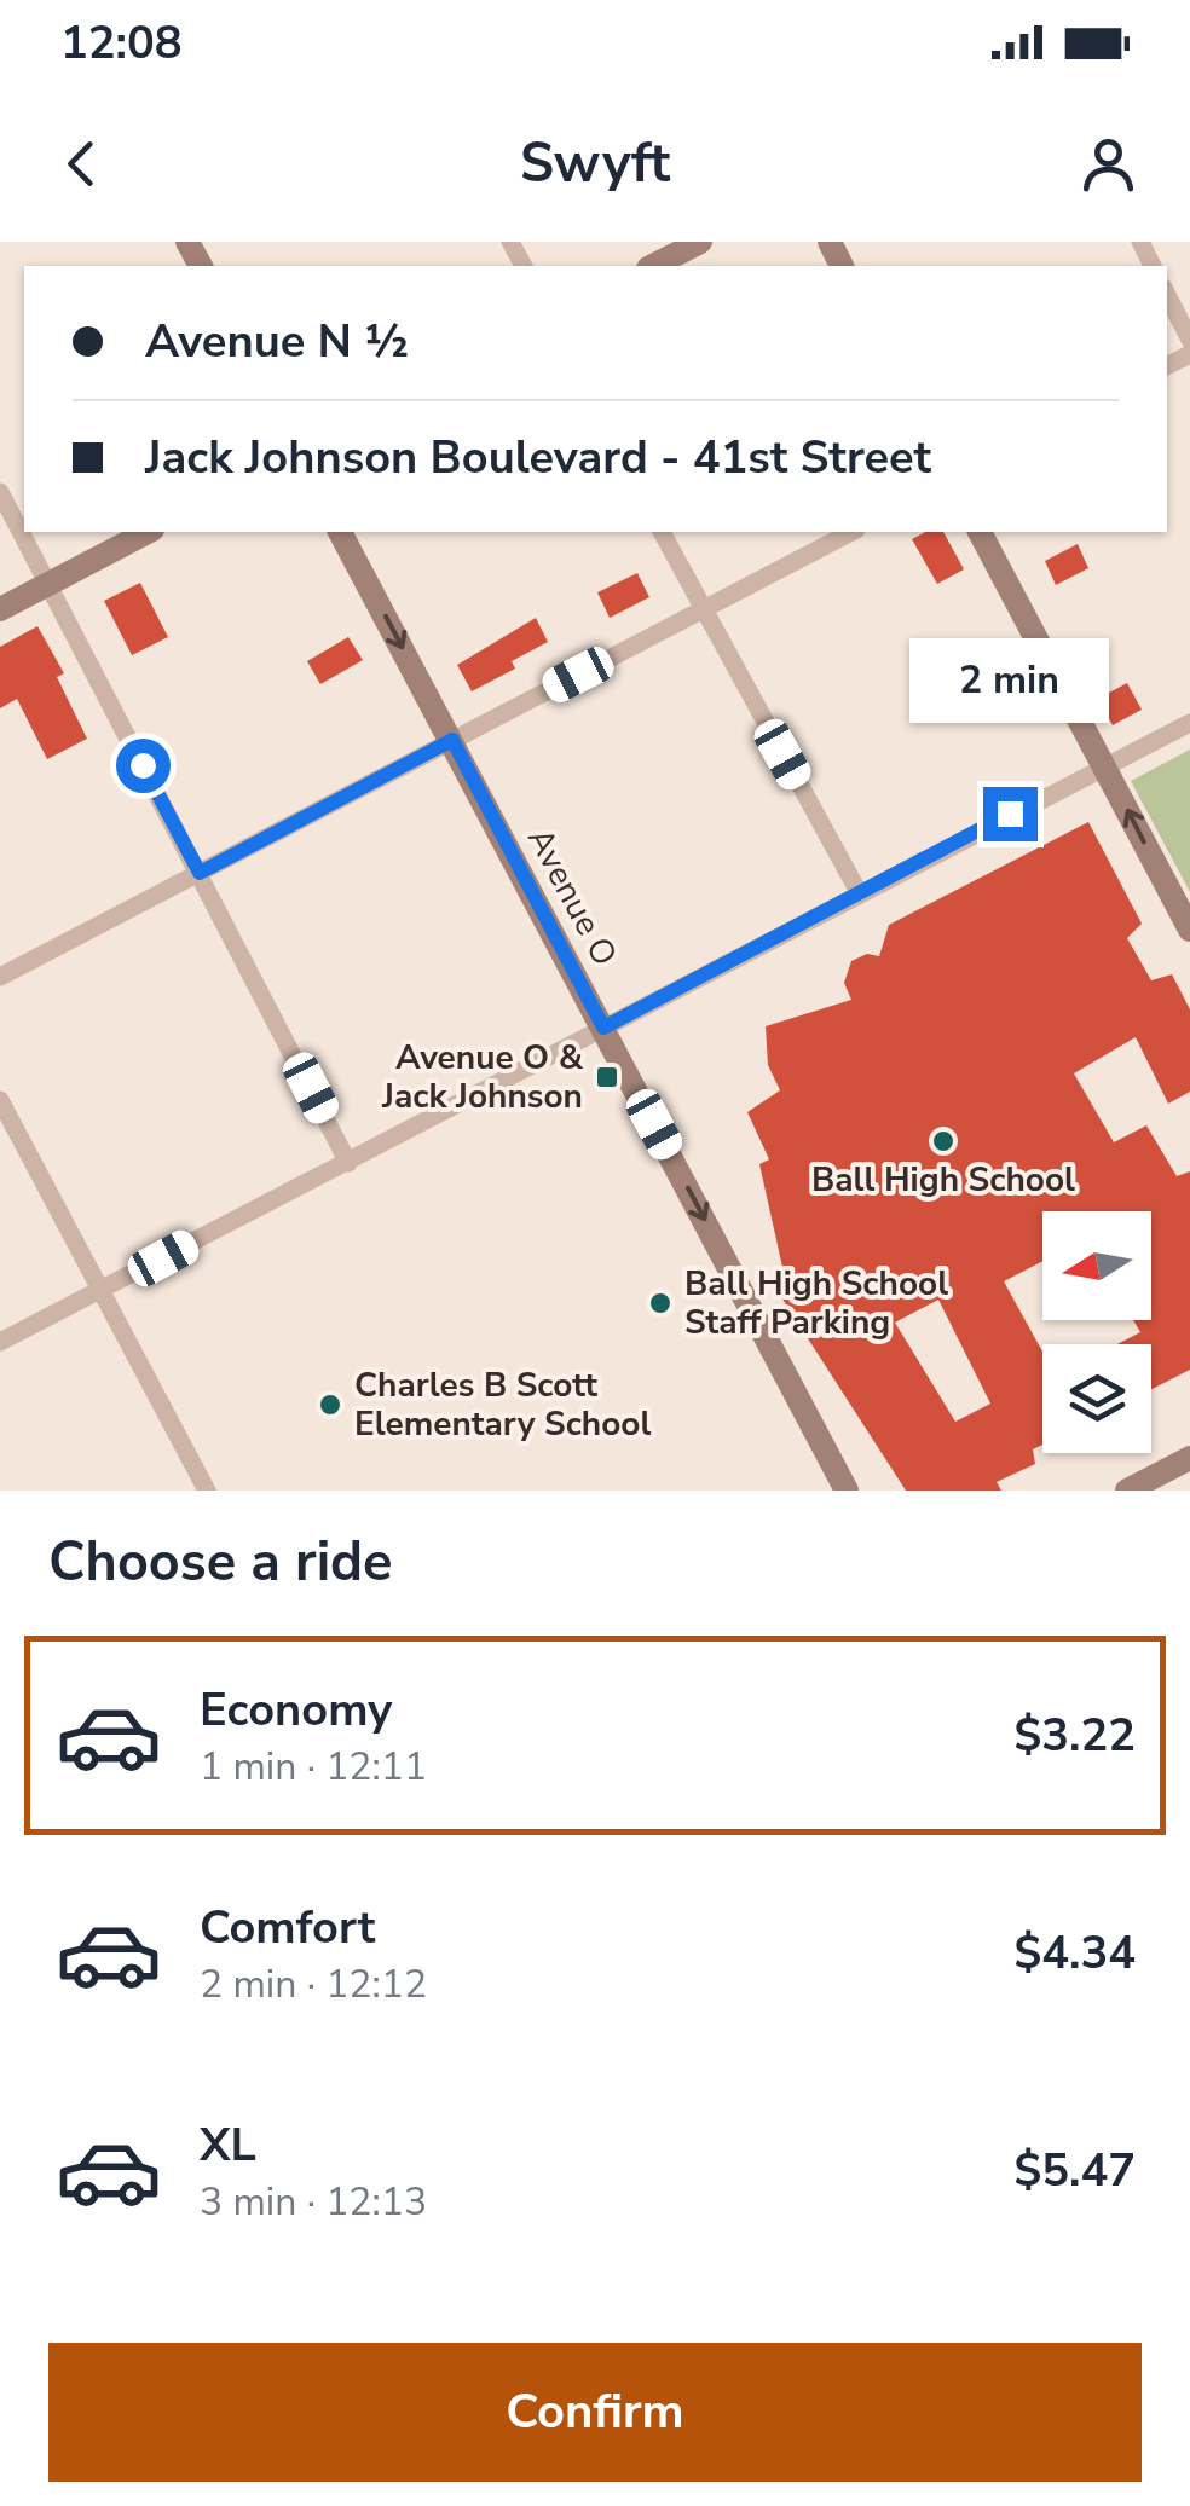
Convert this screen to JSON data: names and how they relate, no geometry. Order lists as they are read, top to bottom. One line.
{"streets":{"main road":["Avenue O"]},"one_way":["Avenue O"],"places":{"transit":["Avenue O & Jack Johnson"],"other":["Ball High School","Ball High School Staff Parking","Charles B Scott Elementary School"]},"north":"left","page":{"status":"12:08","header":"Swyft","banner":["Avenue N ½","Jack Johnson Boulevard - 41st Street"],"bubble":"2 min","heading":"Choose a ride","list":[{"name":"Economy","note":"1 min · 12:11","value":"$3.22"},{"name":"Comfort","note":"2 min · 12:12","value":"$4.34"},{"name":"XL","note":"3 min · 12:13","value":"$5.47"}],"buttons":"Confirm"}}
